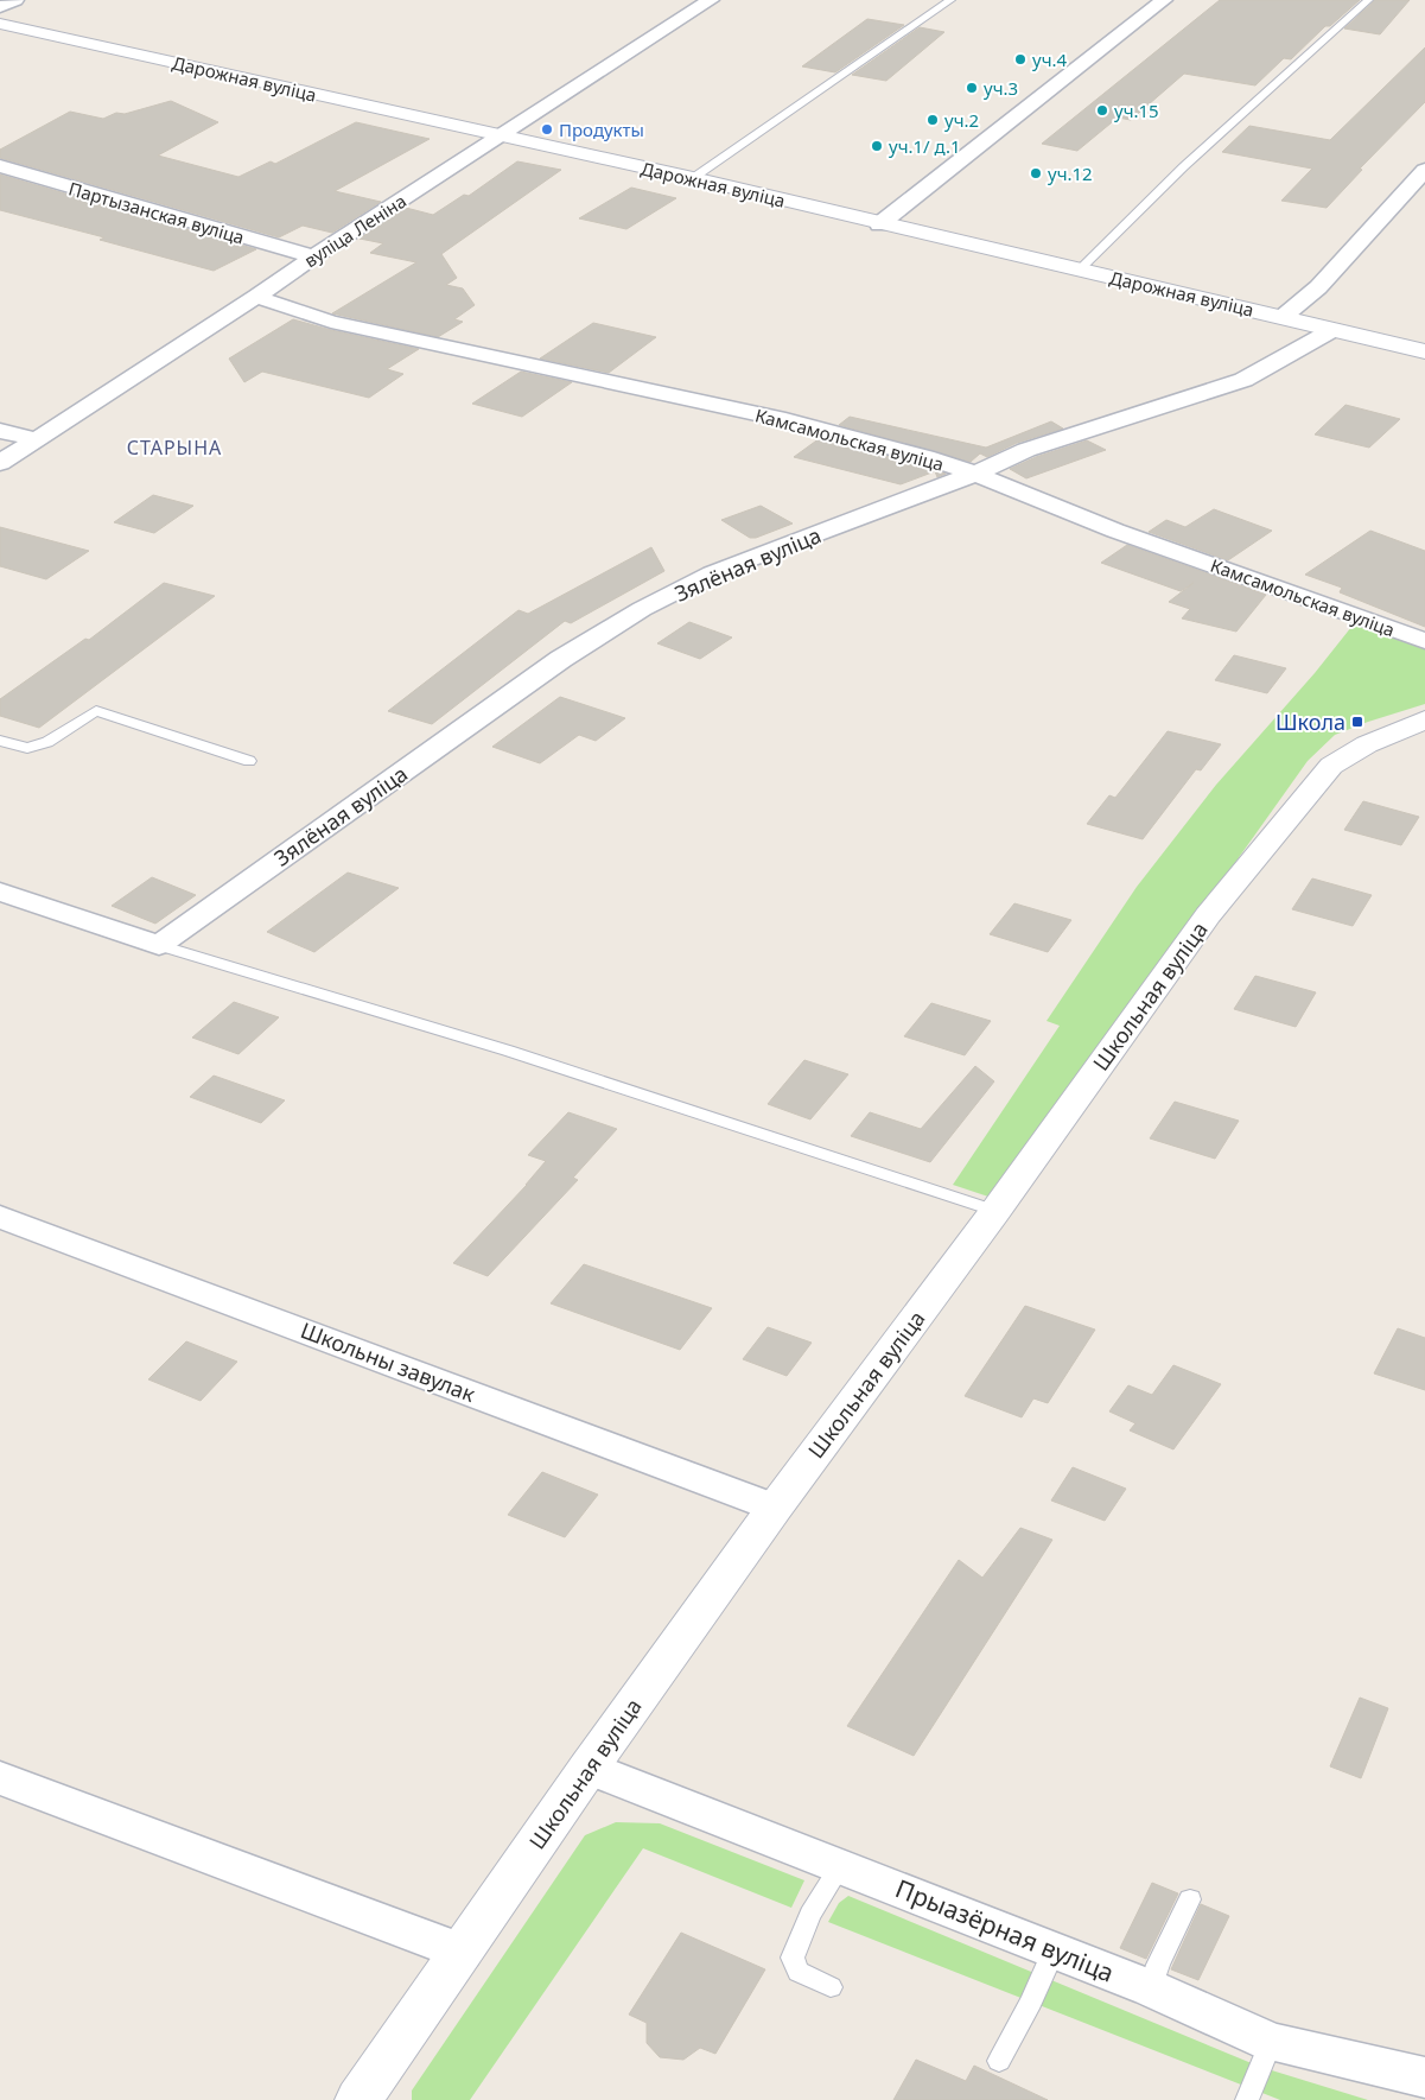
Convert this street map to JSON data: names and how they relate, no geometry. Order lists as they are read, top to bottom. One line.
{"streets":{"main road":["Дарожная вуліца","Школьная вуліца"],"street":["Партызанская вуліца","вуліца Леніна","Камсамольская вуліца","Зялёная вуліца","Школьны завулак","Прыазёрная вуліца"]},"crossings":[["Дарожная вуліца","вуліца Леніна"],["Дарожная вуліца","Зялёная вуліца"],["Партызанская вуліца","вуліца Леніна"],["вуліца Леніна","Камсамольская вуліца"],["Камсамольская вуліца","Зялёная вуліца"],["Школьная вуліца","Школьны завулак"],["Школьная вуліца","Прыазёрная вуліца"]],"districts":["СТАРЫНА"],"places":{"other":["уч.4","уч.3","уч.15","уч.2","Продукты","уч.1/ д.1","уч.12"],"transit":["Школа"]}}
